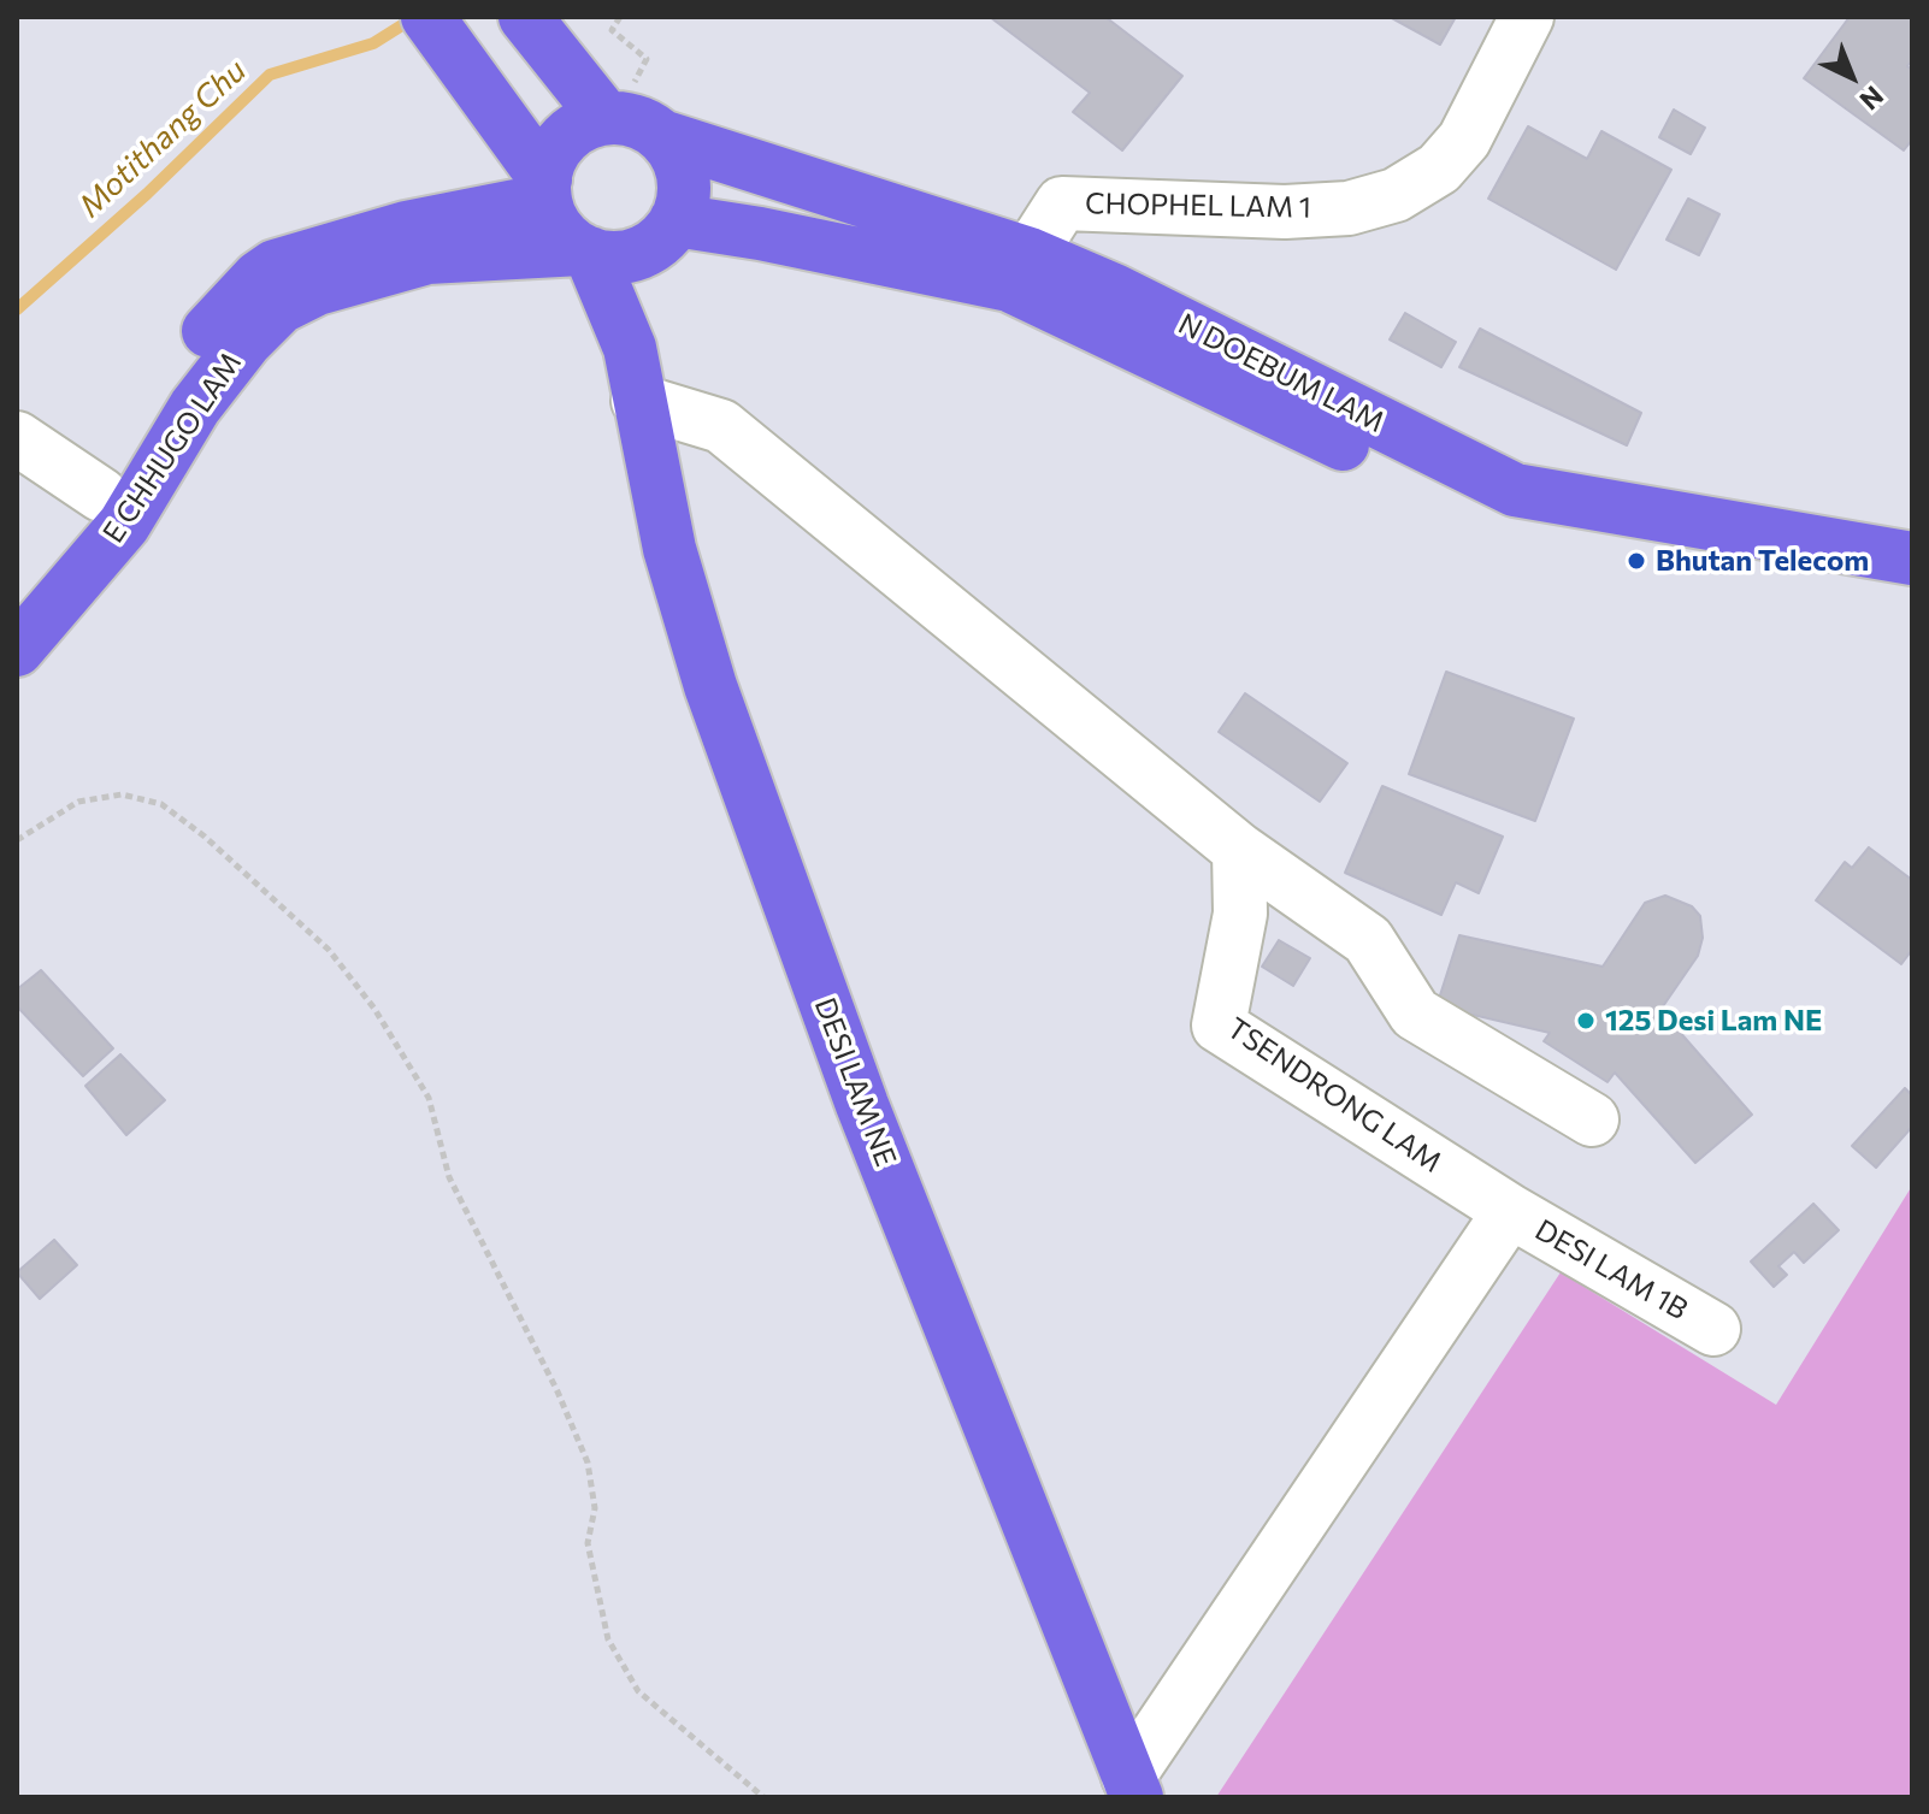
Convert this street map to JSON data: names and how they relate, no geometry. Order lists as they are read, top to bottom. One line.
{"streets":{"main road":["N DOEBUM LAM","E CHHUGO LAM","DESI LAM NE"],"street":["CHOPHEL LAM 1","TSENDRONG LAM","DESI LAM 1B"]},"crossings":[["CHOPHEL LAM 1","N DOEBUM LAM"],["N DOEBUM LAM","E CHHUGO LAM"],["TSENDRONG LAM","DESI LAM 1B"]],"water":["Motithang Chu"],"places":["Bhutan Telecom","125 Desi Lam NE"],"north":"bottom right"}
